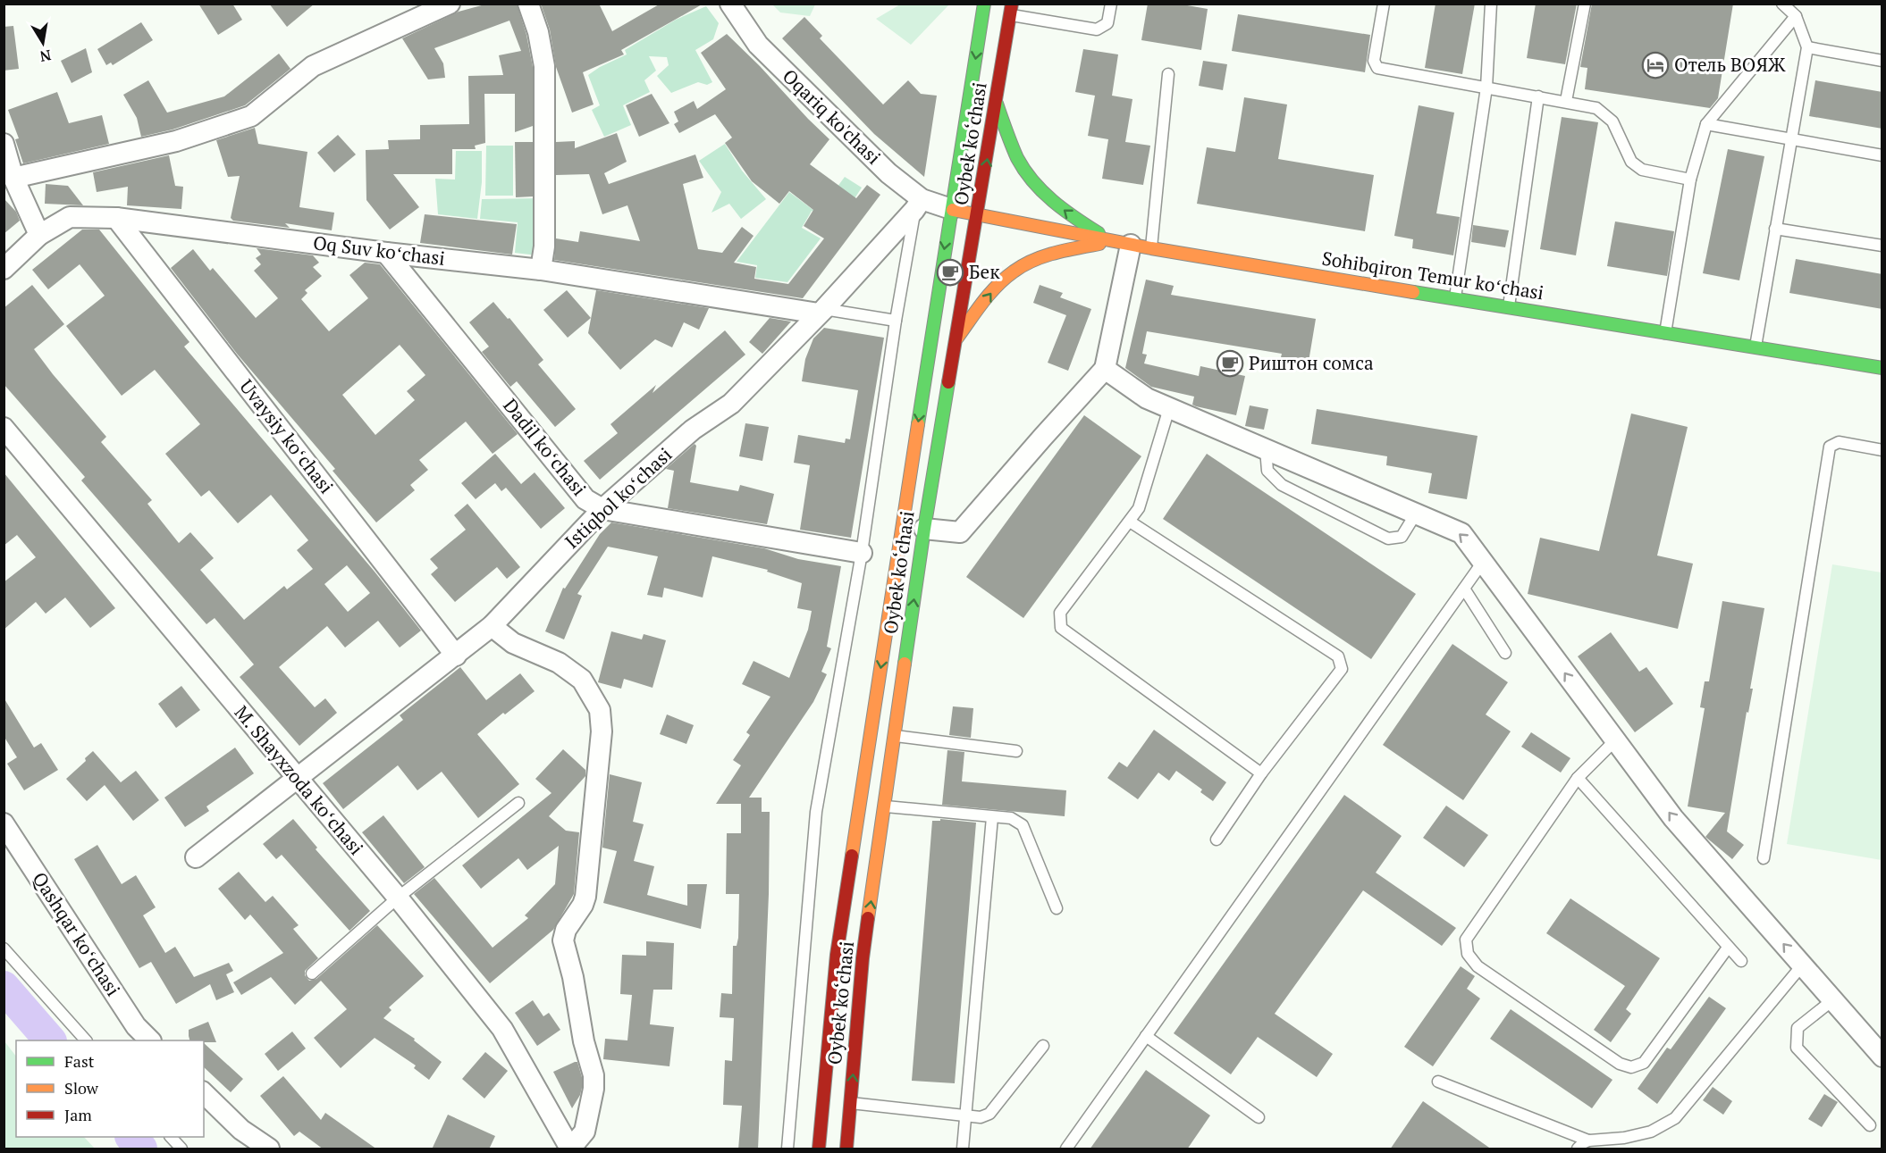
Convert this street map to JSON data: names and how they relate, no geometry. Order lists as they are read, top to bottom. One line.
{"streets":{"main road":["Oybek ko‘chasi","Sohibqiron Temur koʻchasi"],"street":["Oqariq ko'chasi","Oq Suv koʻchasi","Uvaysiy koʻchasi","Dadil koʻchasi","Istiqbol koʻchasi","M. Shayxzoda koʻchasi","Qashqar koʻchasi"]},"crossings":[["Oqariq ko'chasi","Oybek ko‘chasi"],["Oqariq ko'chasi","Sohibqiron Temur koʻchasi"],["Oqariq ko'chasi","Istiqbol koʻchasi"],["Oybek ko‘chasi","Sohibqiron Temur koʻchasi"],["Oq Suv koʻchasi","Uvaysiy koʻchasi"],["Oq Suv koʻchasi","Dadil koʻchasi"],["Oq Suv koʻchasi","Istiqbol koʻchasi"],["Uvaysiy koʻchasi","Istiqbol koʻchasi"],["Dadil koʻchasi","Istiqbol koʻchasi"],["Istiqbol koʻchasi","M. Shayxzoda koʻchasi"]],"places":{"hotel":["Отель ВОЯЖ"],"cafe":["Бек","Риштон сомса"]},"legend":["Fast","Slow","Jam"],"north":"bottom"}
